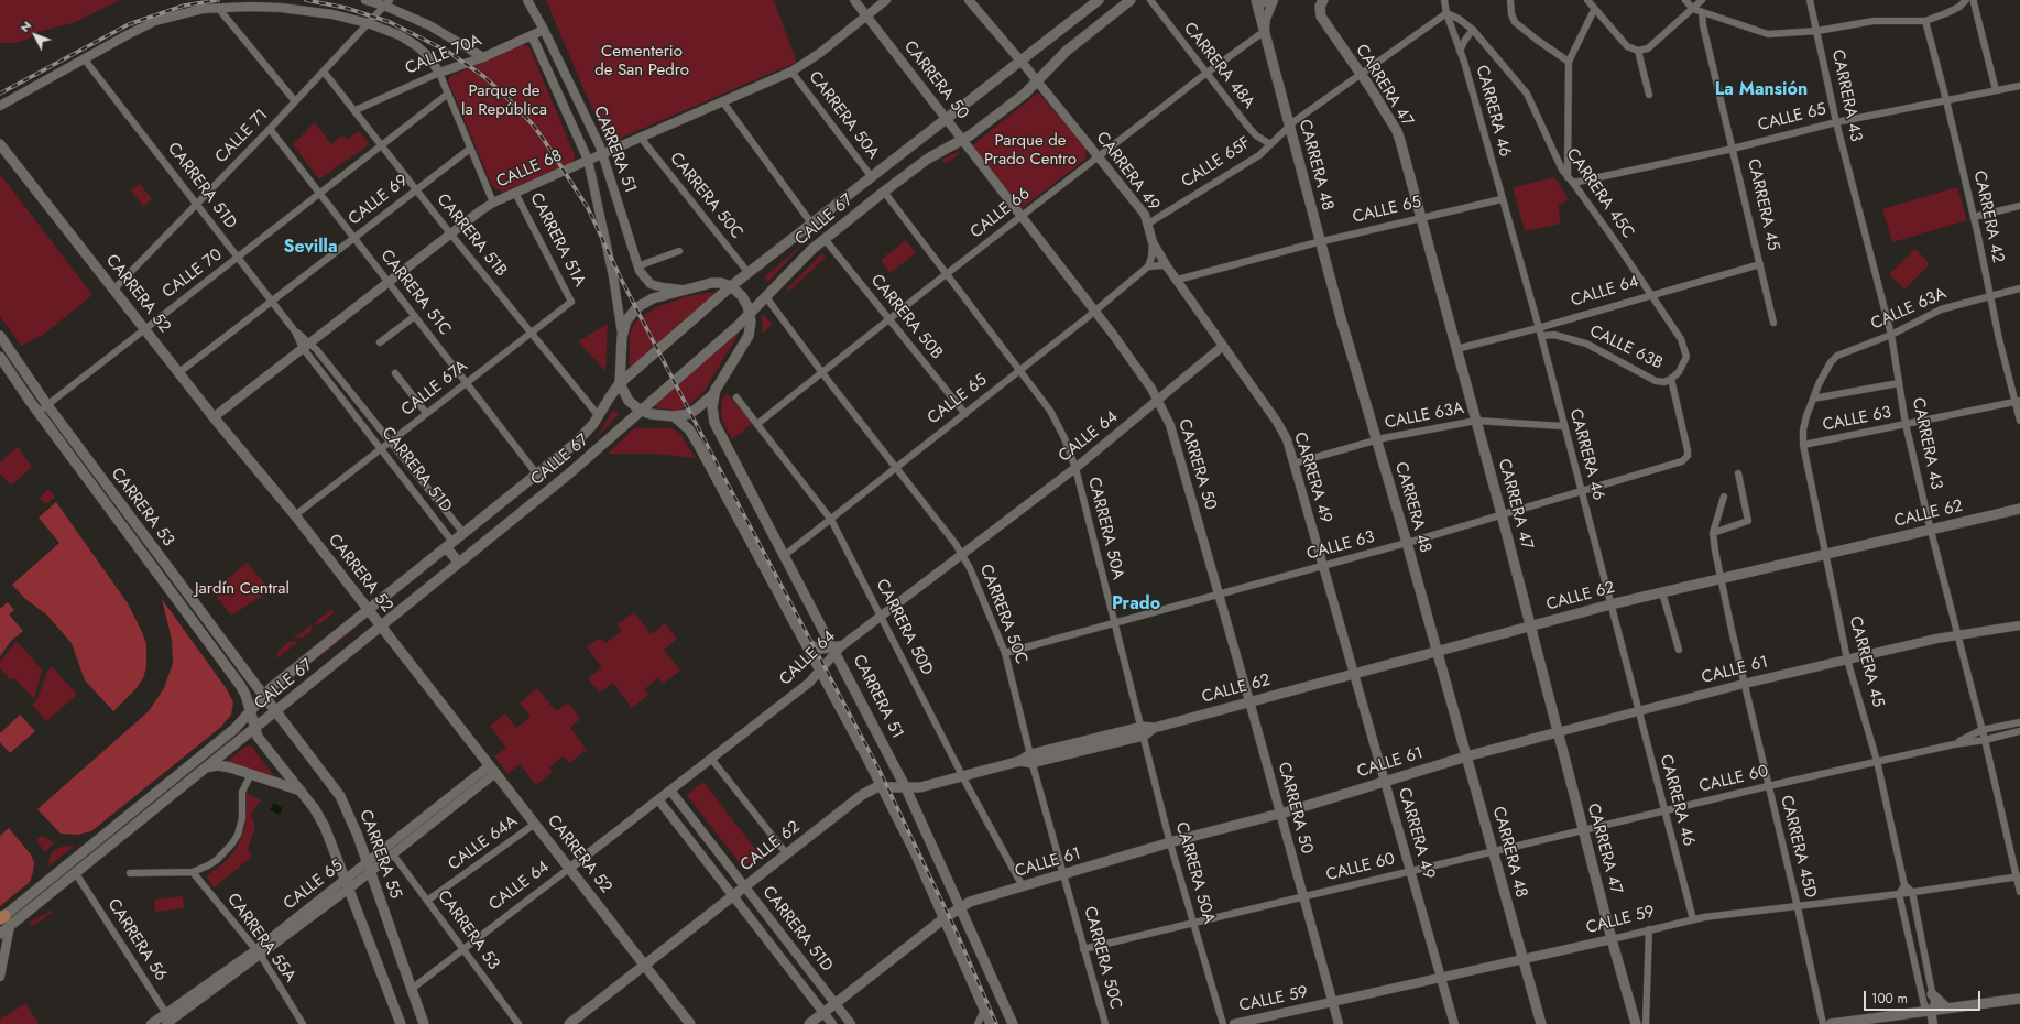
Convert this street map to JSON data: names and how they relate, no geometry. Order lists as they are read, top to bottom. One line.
{"streets":{"main road":["CARRERA 47","CARRERA 51","CARRERA 48","CALLE 67","CARRERA 52","CARRERA 53","CALLE 62","CALLE 61","CARRERA 55"],"street":["CALLE 70A","CARRERA 48A","CARRERA 50","CARRERA 43","CARRERA 46","CARRERA 50A","CALLE 65","CALLE 71","CALLE 65F","CALLE 68","CARRERA 49","CARRERA 51D","CARRERA 45C","CARRERA 50C","CALLE 69","CARRERA 45","CALLE 66","CARRERA 42","CARRERA 51B","CARRERA 51A","CALLE 70","CALLE 64","CARRERA 51C","CALLE 63A","CARRERA 50B","CALLE 63B","CALLE 67A","CALLE 63","CARRERA 50D","CALLE 60","CALLE 64A","CARRERA 45D","CALLE 59","CARRERA 55A","CARRERA 56"]},"crossings":[["CALLE 70A","CARRERA 51"],["CALLE 70A","CARRERA 51B"],["CARRERA 48A","CALLE 65F"],["CARRERA 48A","CALLE 66"],["CARRERA 50","CALLE 65"],["CARRERA 50","CALLE 68"],["CARRERA 50","CALLE 66"],["CARRERA 50","CALLE 67"],["CARRERA 50","CALLE 64"],["CARRERA 50","CALLE 63"],["CARRERA 50","CALLE 62"],["CARRERA 50","CALLE 61"],["CARRERA 50","CALLE 60"],["CARRERA 50","CALLE 59"],["CARRERA 47","CALLE 65"],["CARRERA 47","CALLE 65F"],["CARRERA 47","CALLE 64"],["CARRERA 47","CALLE 63A"],["CARRERA 47","CALLE 63"],["CARRERA 47","CALLE 62"],["CARRERA 47","CALLE 61"],["CARRERA 47","CALLE 60"],["CARRERA 47","CALLE 59"],["CARRERA 43","CALLE 65"],["CARRERA 43","CALLE 63A"],["CARRERA 43","CALLE 63"],["CARRERA 43","CALLE 62"],["CARRERA 43","CALLE 61"],["CARRERA 43","CALLE 60"],["CARRERA 43","CALLE 59"],["CARRERA 46","CALLE 65"],["CARRERA 46","CALLE 65F"],["CARRERA 46","CARRERA 45C"],["CARRERA 46","CALLE 64"],["CARRERA 46","CALLE 63A"],["CARRERA 46","CALLE 63B"],["CARRERA 46","CALLE 63"],["CARRERA 46","CALLE 62"],["CARRERA 46","CALLE 61"],["CARRERA 46","CALLE 60"],["CARRERA 46","CALLE 59"],["CARRERA 50A","CALLE 65"],["CARRERA 50A","CALLE 68"],["CARRERA 50A","CALLE 66"],["CARRERA 50A","CALLE 67"],["CARRERA 50A","CALLE 64"],["CARRERA 50A","CALLE 63"],["CARRERA 50A","CALLE 62"],["CARRERA 50A","CALLE 61"],["CARRERA 50A","CALLE 60"],["CALLE 65","CARRERA 51"],["CALLE 65","CARRERA 48"],["CALLE 65","CARRERA 49"],["CALLE 65","CARRERA 45C"],["CALLE 65","CARRERA 50C"],["CALLE 65","CARRERA 45"],["CALLE 65","CARRERA 42"],["CALLE 65","CARRERA 52"],["CALLE 65","CARRERA 50B"],["CALLE 65","CARRERA 53"],["CALLE 65","CARRERA 50D"],["CALLE 65","CARRERA 55"],["CALLE 65","CARRERA 55A"],["CALLE 65","CARRERA 56"],["CALLE 71","CARRERA 51D"],["CALLE 71","CARRERA 51B"],["CALLE 71","CARRERA 51C"],["CALLE 71","CARRERA 52"],["CARRERA 51","CALLE 68"],["CARRERA 51","CALLE 64"],["CARRERA 51","CALLE 62"],["CARRERA 51","CALLE 61"],["CALLE 65F","CARRERA 48"],["CALLE 65F","CARRERA 49"],["CALLE 65F","CARRERA 45C"],["CARRERA 48","CALLE 66"],["CARRERA 48","CALLE 63A"],["CARRERA 48","CALLE 63"],["CARRERA 48","CALLE 62"],["CARRERA 48","CALLE 61"],["CARRERA 48","CALLE 60"],["CARRERA 48","CALLE 59"],["CALLE 68","CARRERA 51D"],["CALLE 68","CARRERA 50C"],["CALLE 68","CARRERA 51B"],["CALLE 68","CARRERA 51A"],["CALLE 68","CARRERA 51C"],["CALLE 68","CARRERA 52"],["CARRERA 49","CALLE 66"],["CARRERA 49","CALLE 67"],["CARRERA 49","CALLE 64"],["CARRERA 49","CALLE 63A"],["CARRERA 49","CALLE 63"],["CARRERA 49","CALLE 62"],["CARRERA 49","CALLE 61"],["CARRERA 49","CALLE 60"],["CARRERA 49","CALLE 59"],["CARRERA 51D","CALLE 69"],["CARRERA 51D","CALLE 67"],["CARRERA 51D","CALLE 70"],["CARRERA 51D","CALLE 64"],["CARRERA 51D","CALLE 67A"],["CARRERA 51D","CALLE 62"],["CARRERA 51D","CALLE 61"],["CARRERA 45C","CALLE 64"],["CARRERA 45C","CALLE 63B"],["CARRERA 45C","CALLE 63"],["CARRERA 50C","CALLE 66"],["CARRERA 50C","CALLE 67"],["CARRERA 50C","CALLE 64"],["CARRERA 50C","CALLE 63"],["CARRERA 50C","CALLE 62"],["CARRERA 50C","CALLE 61"],["CARRERA 50C","CALLE 60"],["CALLE 69","CARRERA 51B"],["CALLE 69","CARRERA 51C"],["CALLE 69","CARRERA 52"],["CARRERA 45","CALLE 64"],["CARRERA 45","CALLE 63"],["CARRERA 45","CALLE 62"],["CARRERA 45","CALLE 61"],["CARRERA 45","CALLE 60"],["CALLE 66","CARRERA 50B"],["CALLE 66","CARRERA 50D"],["CARRERA 42","CALLE 63A"],["CARRERA 42","CALLE 63"],["CALLE 67","CARRERA 51B"],["CALLE 67","CARRERA 51C"],["CALLE 67","CARRERA 52"],["CALLE 67","CARRERA 50B"],["CALLE 67","CARRERA 53"],["CALLE 67","CARRERA 55"],["CALLE 67","CARRERA 56"],["CARRERA 51B","CALLE 70"],["CARRERA 51B","CALLE 67A"],["CARRERA 51A","CALLE 67A"],["CALLE 70","CARRERA 51C"],["CALLE 70","CARRERA 52"],["CALLE 70","CARRERA 53"],["CALLE 64","CARRERA 52"],["CALLE 64","CARRERA 53"],["CALLE 64","CARRERA 50D"],["CALLE 64","CARRERA 55"],["CARRERA 51C","CALLE 67A"],["CARRERA 52","CALLE 67A"],["CARRERA 52","CALLE 62"],["CARRERA 52","CALLE 64A"],["CALLE 63B","CALLE 63"],["CARRERA 53","CALLE 64A"],["CARRERA 53","CARRERA 55"],["CALLE 62","CARRERA 50D"],["CALLE 62","CARRERA 45D"],["CARRERA 50D","CALLE 61"],["CALLE 61","CARRERA 45D"],["CALLE 60","CARRERA 45D"],["CARRERA 45D","CALLE 59"]],"districts":["La Mansión","Sevilla","Prado"],"parks":["Cementerio de San Pedro","Parque de la República","Parque de Prado Centro","Jardín Central"],"scale_bar":"100 m","north":"top left"}
